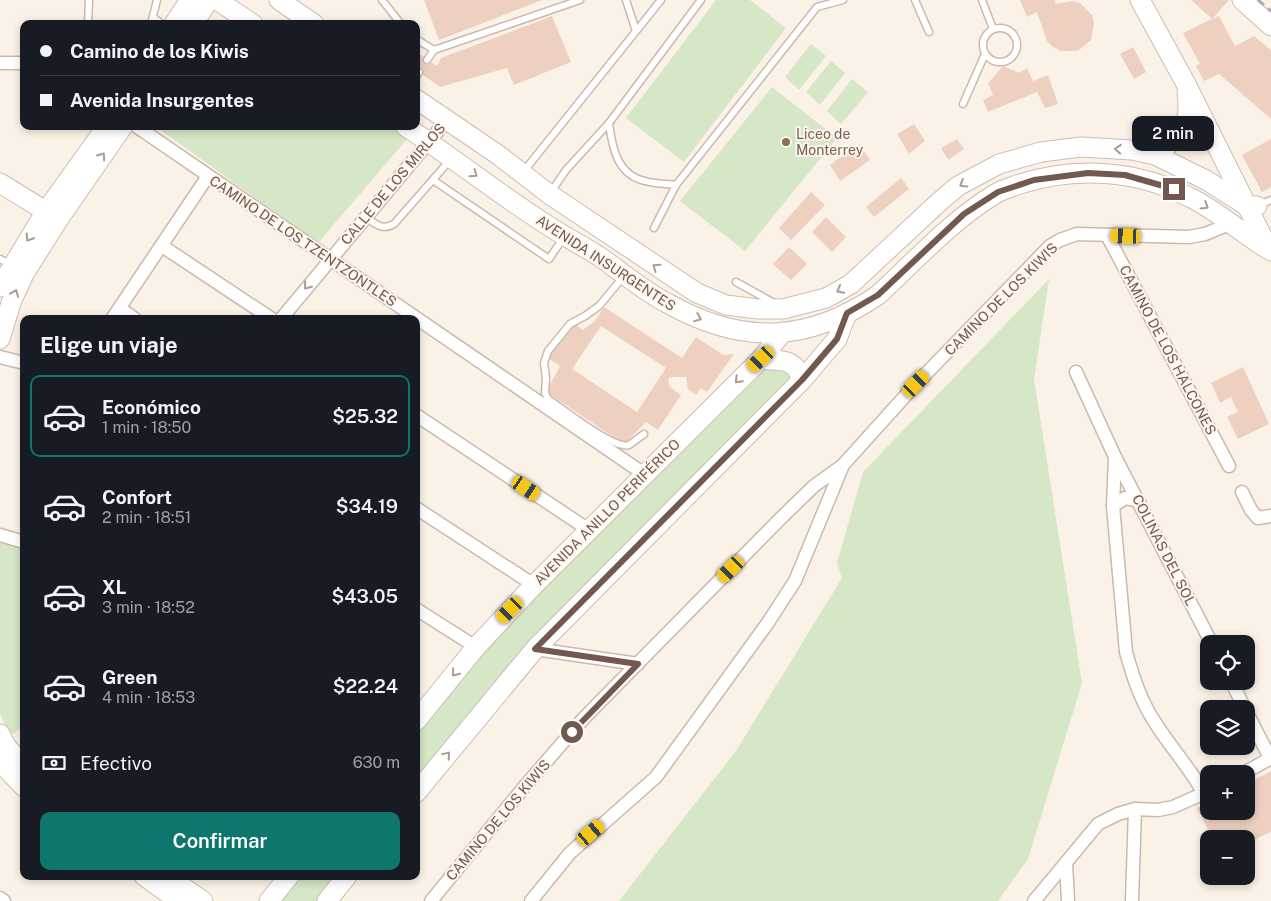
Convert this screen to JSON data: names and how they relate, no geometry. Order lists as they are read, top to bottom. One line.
{"streets":{"main road":["AVENIDA INSURGENTES","AVENIDA ANILLO PERIFÉRICO"],"street":["CALLE DE LOS MIRLOS","CAMINO DE LOS TZENTZONTLES","CAMINO DE LOS KIWIS","CAMINO DE LOS HALCONES","COLINAS DEL SOL"]},"crossings":[["CALLE DE LOS MIRLOS","CAMINO DE LOS TZENTZONTLES"],["CALLE DE LOS MIRLOS","AVENIDA INSURGENTES"],["CAMINO DE LOS TZENTZONTLES","AVENIDA ANILLO PERIFÉRICO"],["AVENIDA INSURGENTES","CAMINO DE LOS KIWIS"],["AVENIDA INSURGENTES","AVENIDA ANILLO PERIFÉRICO"],["CAMINO DE LOS KIWIS","CAMINO DE LOS HALCONES"]],"places":["Liceo de Monterrey"],"page":{"banner":["Camino de los Kiwis","Avenida Insurgentes"],"bubble":"2 min","heading":"Elige un viaje","list":[{"name":"Económico","note":"1 min · 18:50","value":"$25.32"},{"name":"Confort","note":"2 min · 18:51","value":"$34.19"},{"name":"XL","note":"3 min · 18:52","value":"$43.05"},{"name":"Green","note":"4 min · 18:53","value":"$22.24"}],"map_buttons":["+","−"],"pay":["Efectivo","630 m"],"buttons":"Confirmar"}}
